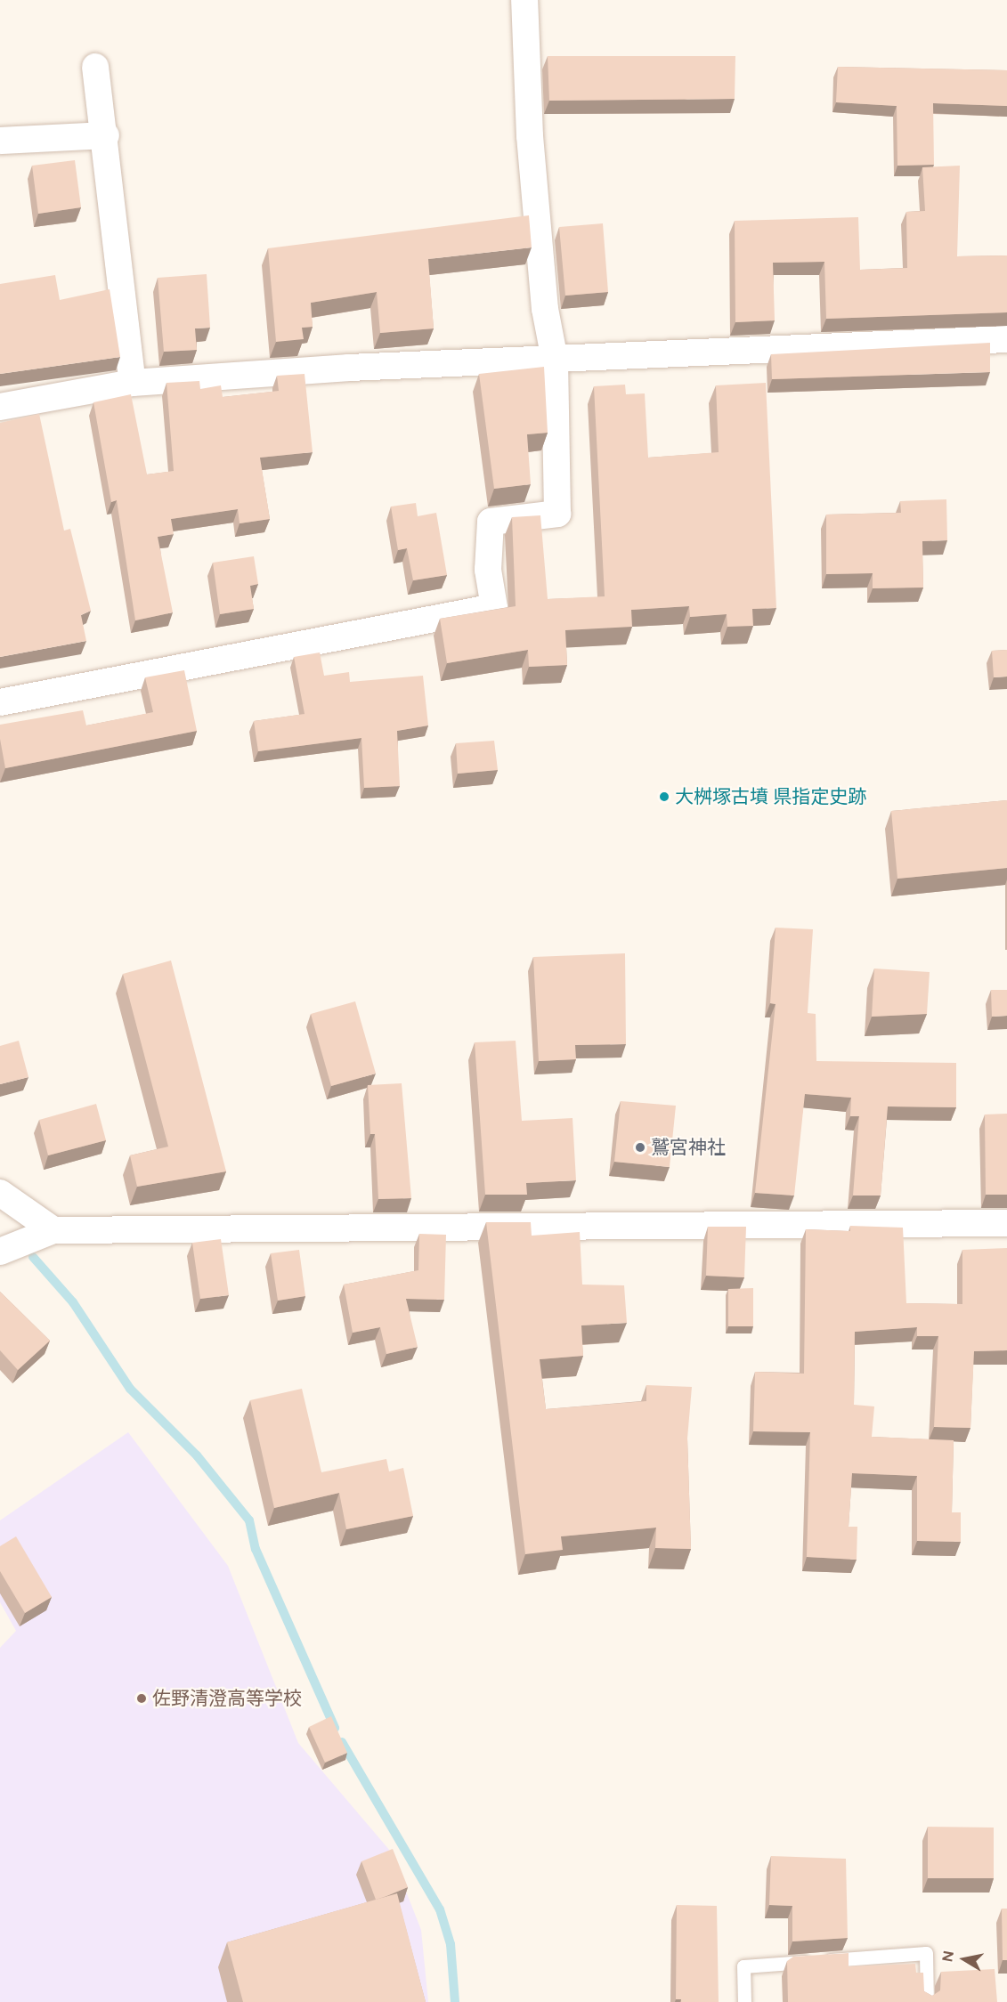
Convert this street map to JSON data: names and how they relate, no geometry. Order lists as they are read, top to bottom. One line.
{"places":["大桝塚古墳 県指定史跡","鷲宮神社","佐野清澄高等学校"],"north":"left"}
